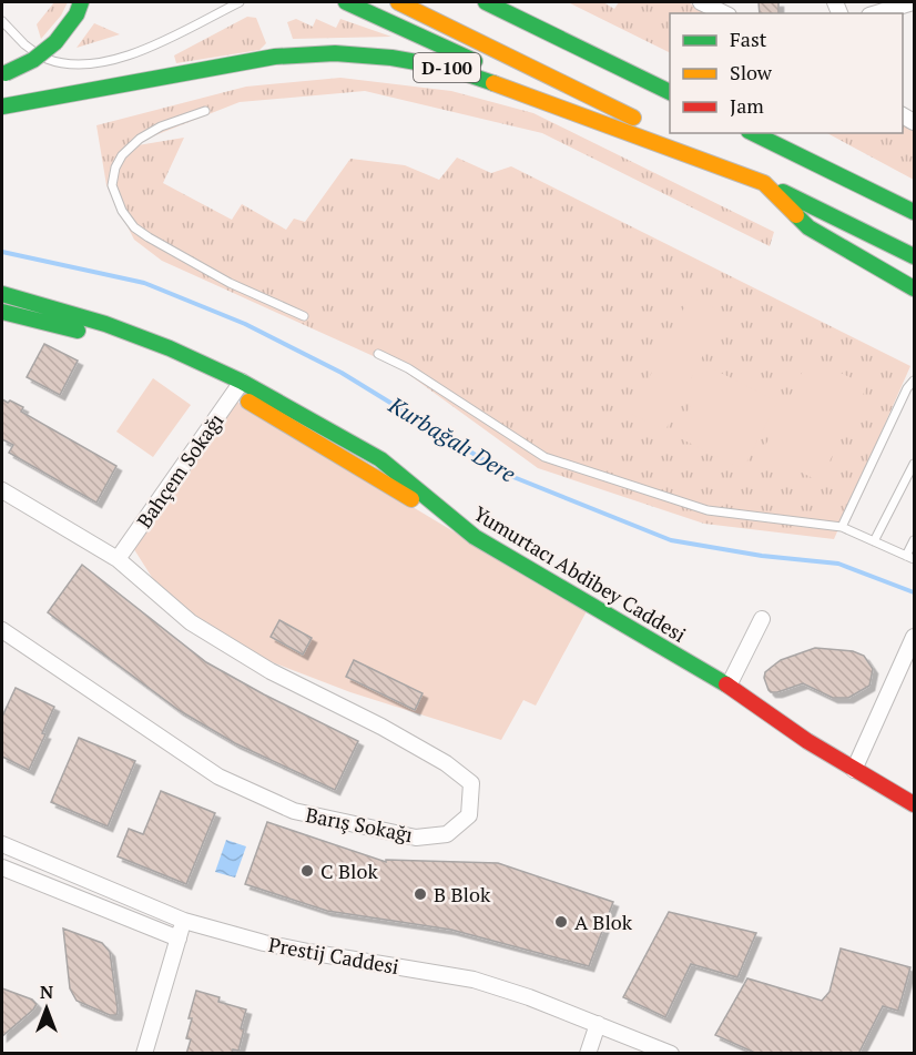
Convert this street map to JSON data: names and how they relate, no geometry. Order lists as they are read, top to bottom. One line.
{"streets":{"main road":["D-100","Yumurtacı Abdibey Caddesi"],"street":["Bahçem Sokağı","Barış Sokağı","Prestij Caddesi"]},"crossings":[["Bahçem Sokağı","Yumurtacı Abdibey Caddesi"],["Bahçem Sokağı","Barış Sokağı"]],"water":["Kurbağalı Dere"],"places":["C Blok","B Blok","A Blok"],"legend":["Fast","Slow","Jam"],"north":"top"}
